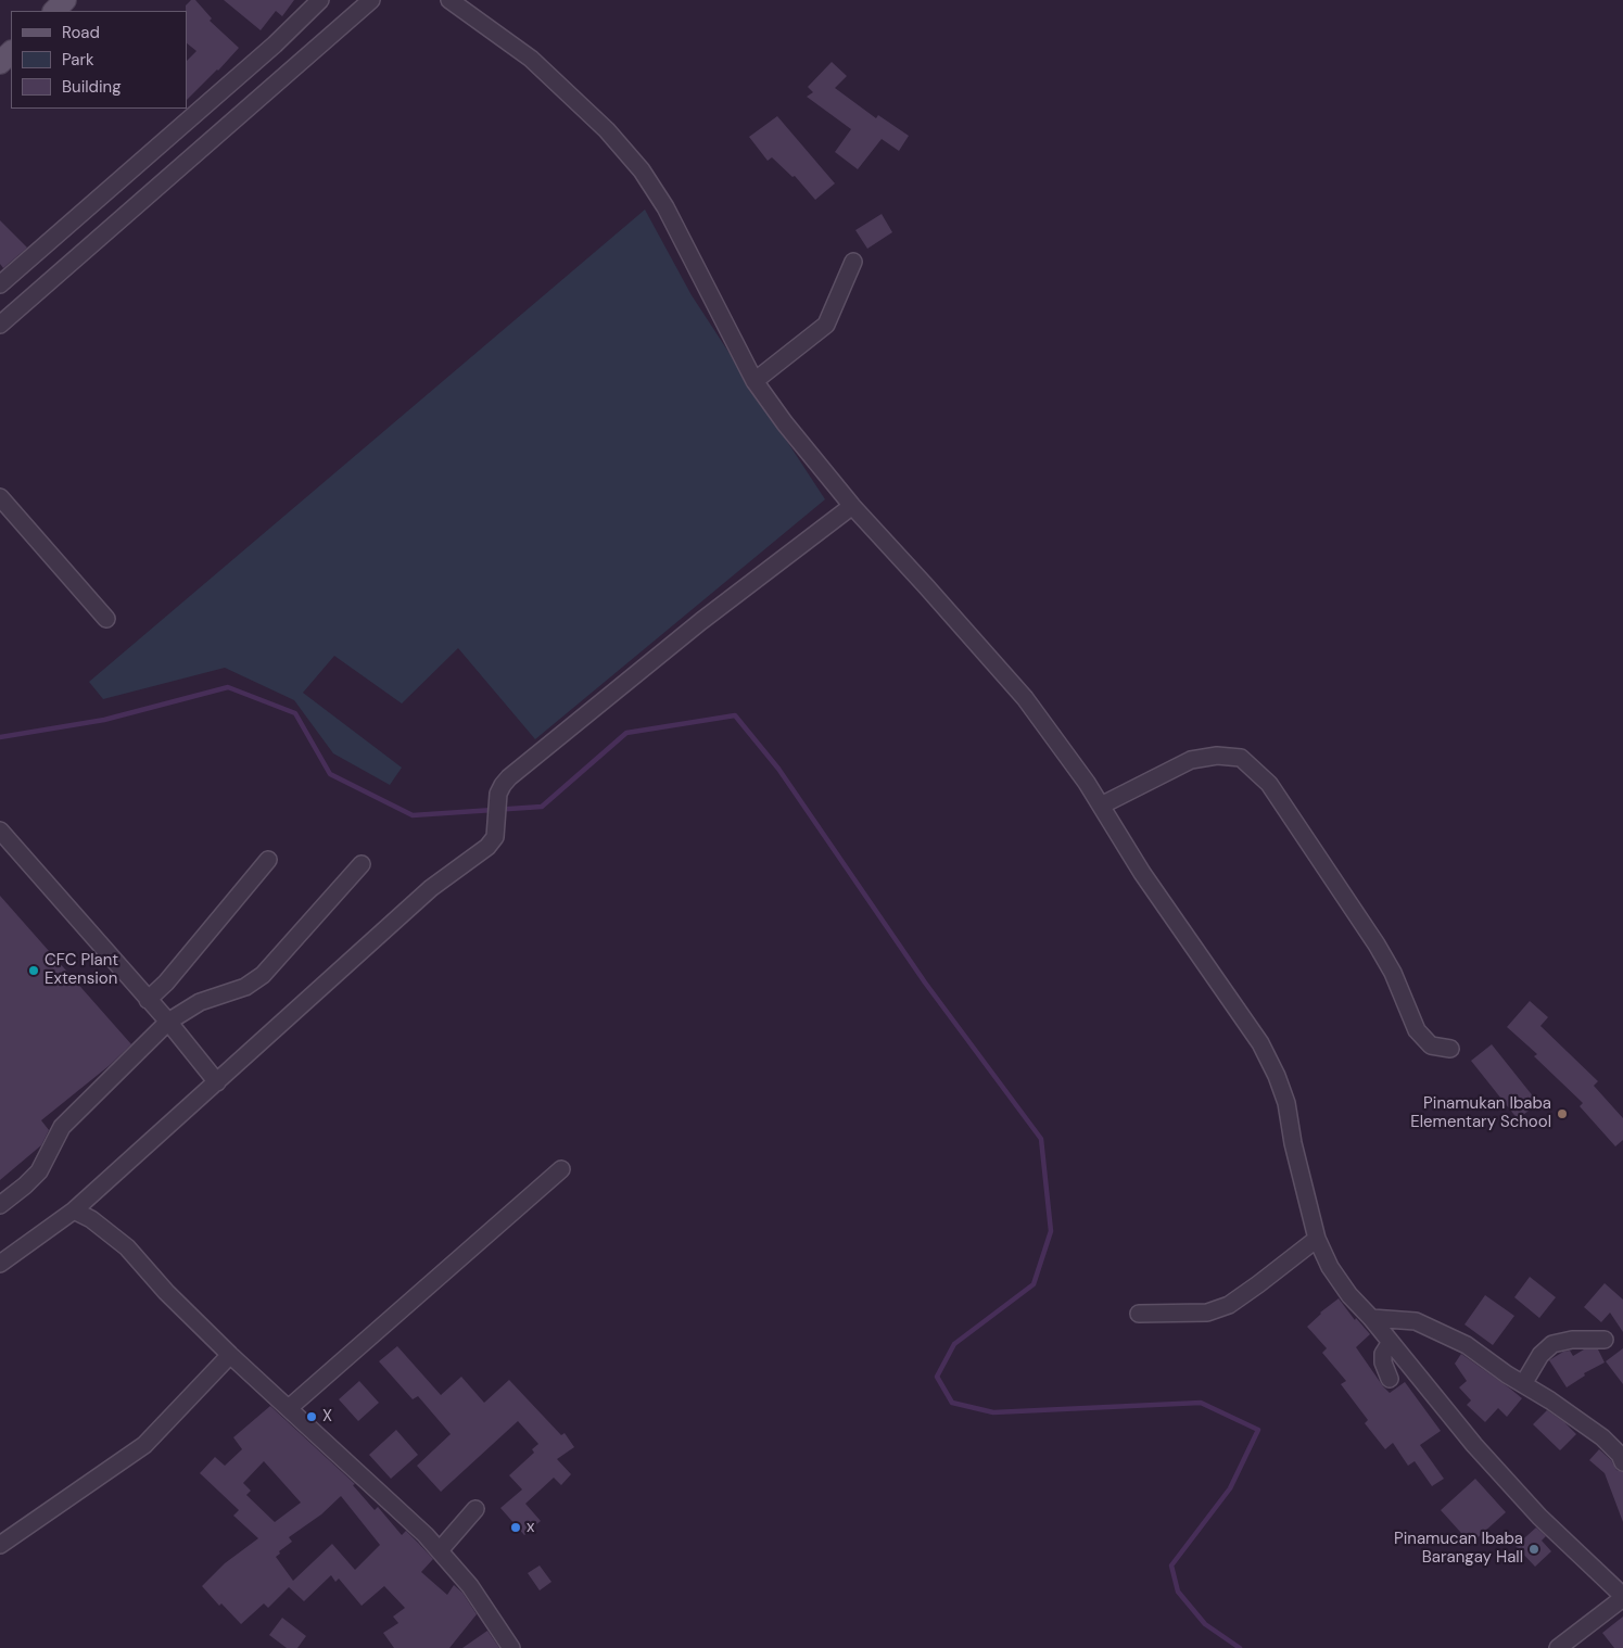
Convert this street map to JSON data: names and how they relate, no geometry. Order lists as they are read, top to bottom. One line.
{"places":["CFC Plant Extension","Pinamukan Ibaba Elementary School","X","x","Pinamucan Ibaba Barangay Hall"],"legend":["Road","Park","Building"]}
